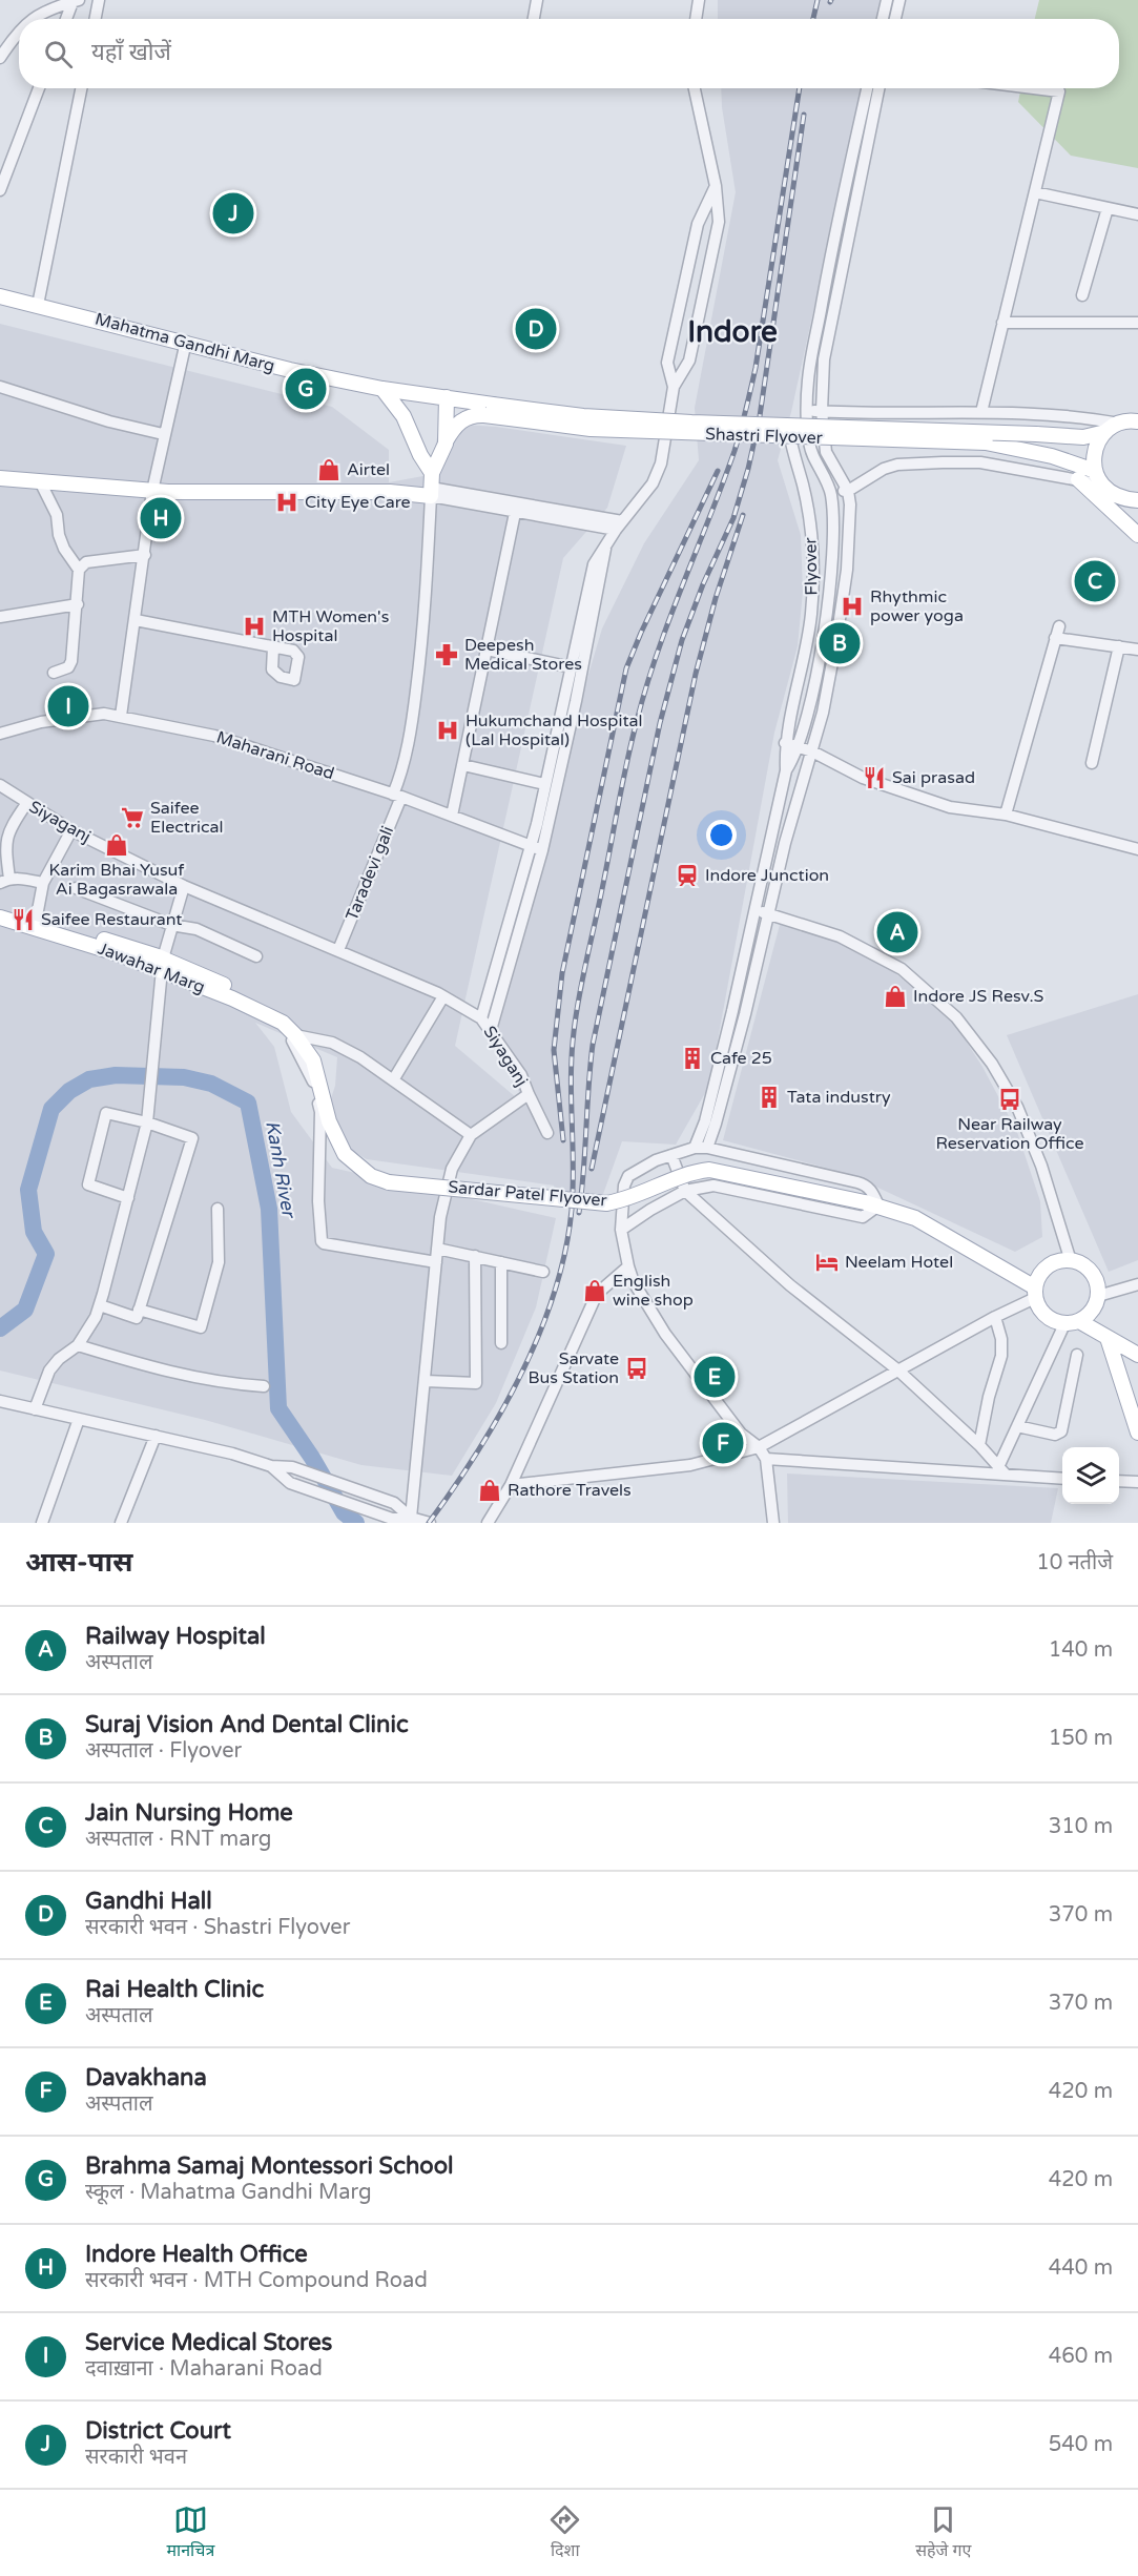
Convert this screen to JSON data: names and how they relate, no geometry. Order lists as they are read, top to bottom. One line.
{"streets":{"main road":["Mahatma Gandhi Marg","Shastri Flyover","Jawahar Marg","Sardar Patel Flyover"],"street":["Flyover","Maharani Road","Siyaganj","Taradevi gali"]},"crossings":[["Mahatma Gandhi Marg","Shastri Flyover"],["Shastri Flyover","Flyover"],["Maharani Road","Taradevi gali"],["Siyaganj","Taradevi gali"]],"districts":["Indore"],"water":["Kanh River"],"places":{"shop":["Airtel","Karim Bhai Yusuf Ai Bagasrawala","Indore JS Resv.S","English wine shop","Rathore Travels"],"hospital":["City Eye Care","Rhythmic power yoga","MTH Women's Hospital","Hukumchand Hospital (Lal Hospital)"],"pharmacy":["Deepesh Medical Stores"],"restaurant":["Sai prasad","Saifee Restaurant"],"supermarket":["Saifee Electrical"],"station":["Indore Junction"],"building":["Cafe 25","Tata industry"],"bus stop":["Near Railway Reservation Office","Sarvate Bus Station"],"hotel":["Neelam Hotel"]},"page":{"search":"यहाँ खोजें","pins":["J","D","G","H","C","B","I","A","E","F"],"heading":["आस-पास","10 नतीजे"],"list":[{"mark":"A","name":"Railway Hospital","note":"अस्पताल","value":"140 m"},{"mark":"B","name":"Suraj Vision And Dental Clinic","note":"अस्पताल · Flyover","value":"150 m"},{"mark":"C","name":"Jain Nursing Home","note":"अस्पताल · RNT marg","value":"310 m"},{"mark":"D","name":"Gandhi Hall","note":"सरकारी भवन · Shastri Flyover","value":"370 m"},{"mark":"E","name":"Rai Health Clinic","note":"अस्पताल","value":"370 m"},{"mark":"F","name":"Davakhana","note":"अस्पताल","value":"420 m"},{"mark":"G","name":"Brahma Samaj Montessori School","note":"स्कूल · Mahatma Gandhi Marg","value":"420 m"},{"mark":"H","name":"Indore Health Office","note":"सरकारी भवन · MTH Compound Road","value":"440 m"},{"mark":"I","name":"Service Medical Stores","note":"दवाख़ाना · Maharani Road","value":"460 m"},{"mark":"J","name":"District Court","note":"सरकारी भवन","value":"540 m"}],"nav":["मानचित्र","दिशा","सहेजे गए"]}}
